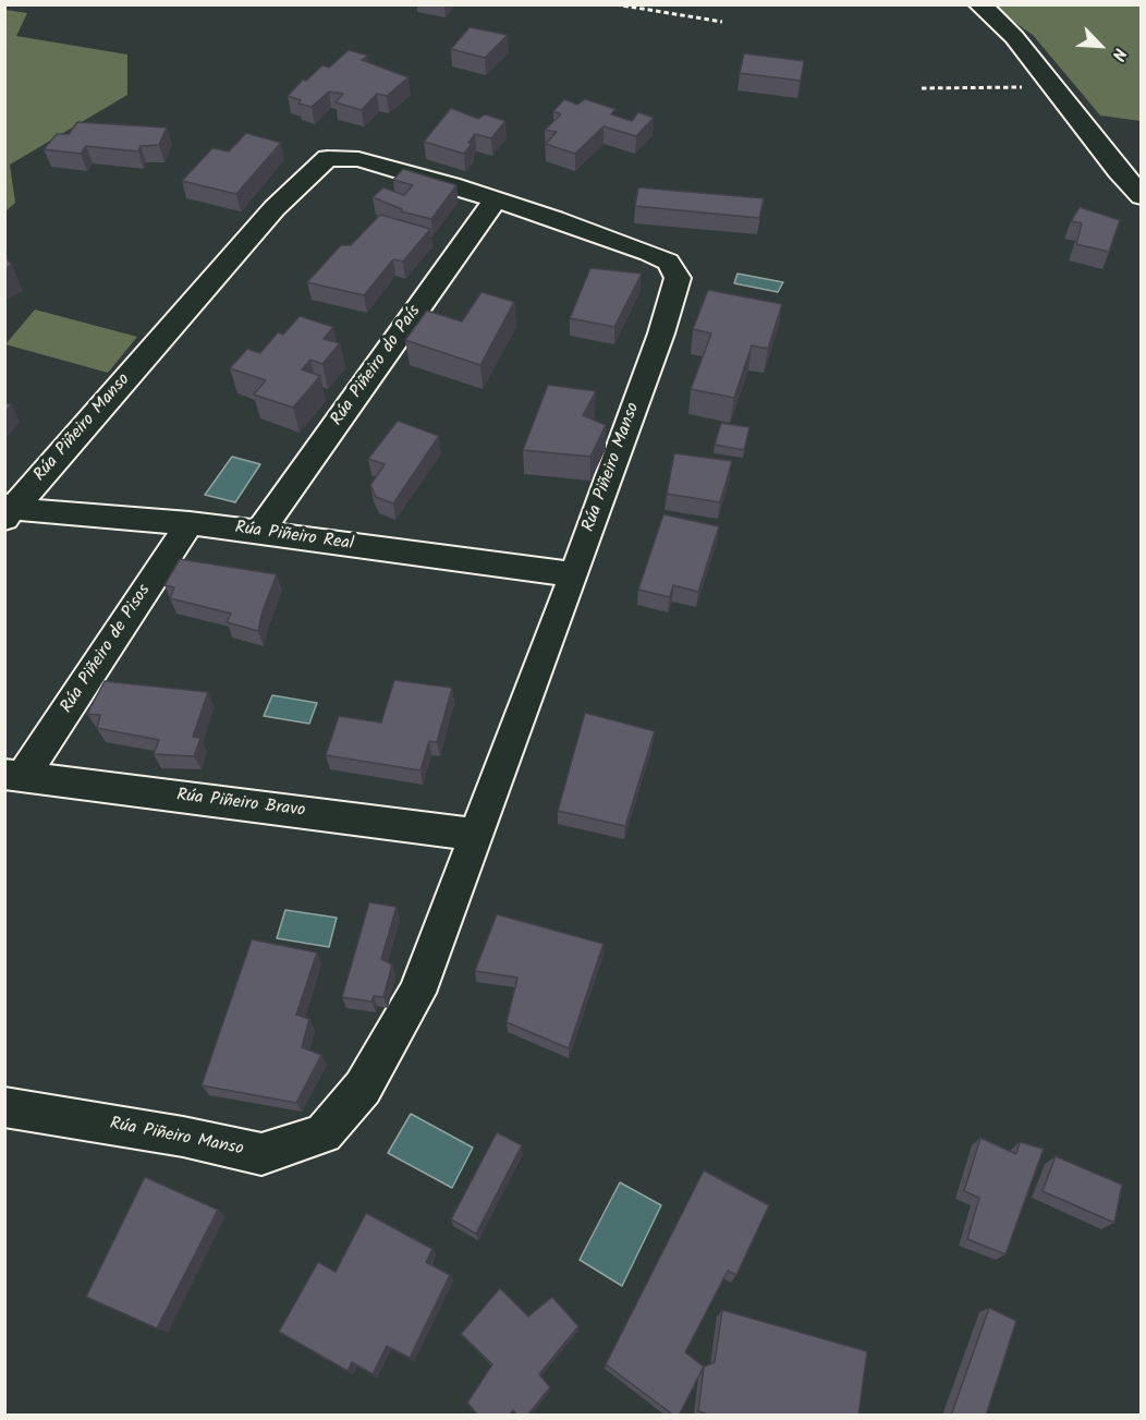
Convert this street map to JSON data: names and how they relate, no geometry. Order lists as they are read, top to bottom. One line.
{"streets":{"street":["Rúa Piñeiro do País","Rúa Piñeiro Manso","Rúa Piñeiro Real","Rúa Piñeiro de Pisos","Rúa Piñeiro Bravo"]},"crossings":[["Rúa Piñeiro do País","Rúa Piñeiro Manso"],["Rúa Piñeiro do País","Rúa Piñeiro Real"],["Rúa Piñeiro Manso","Rúa Piñeiro Real"],["Rúa Piñeiro Manso","Rúa Piñeiro Bravo"],["Rúa Piñeiro Real","Rúa Piñeiro de Pisos"],["Rúa Piñeiro de Pisos","Rúa Piñeiro Bravo"]],"north":"bottom right"}
